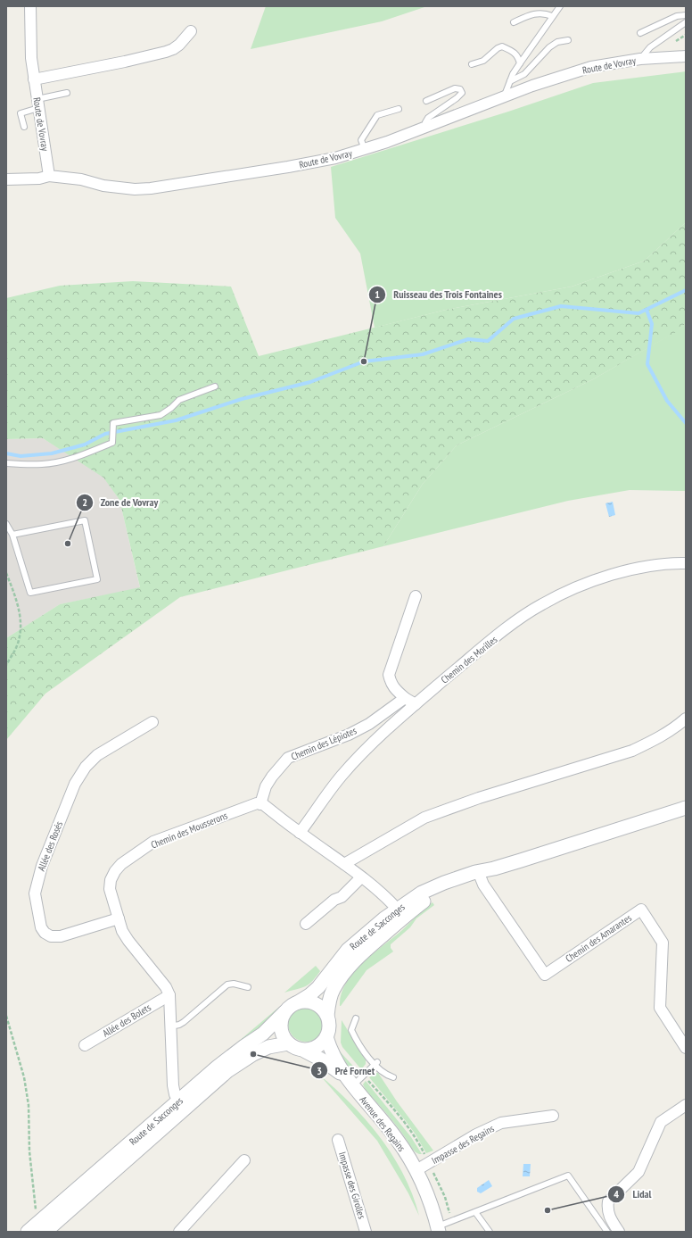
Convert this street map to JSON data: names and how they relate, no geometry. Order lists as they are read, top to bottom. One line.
{"streets":{"street":["Route de Vovray","Chemin des Morilles","Chemin des Lépiotes","Chemin des Mousserons","Allée des Rosés","Route de Sacconges","Chemin des Amarantes","Allée des Bolets","Avenue des Regains","Impasse des Regains","Impasse des Girolles"]},"crossings":[["Chemin des Lépiotes","Chemin des Mousserons"],["Chemin des Mousserons","Allée des Rosés"],["Chemin des Mousserons","Route de Sacconges"],["Chemin des Mousserons","Allée des Bolets"],["Route de Sacconges","Chemin des Amarantes"],["Route de Sacconges","Avenue des Regains"],["Avenue des Regains","Impasse des Regains"]],"places":["Ruisseau des Trois Fontaines","Zone de Vovray","Pré Fornet","Lidal"]}
